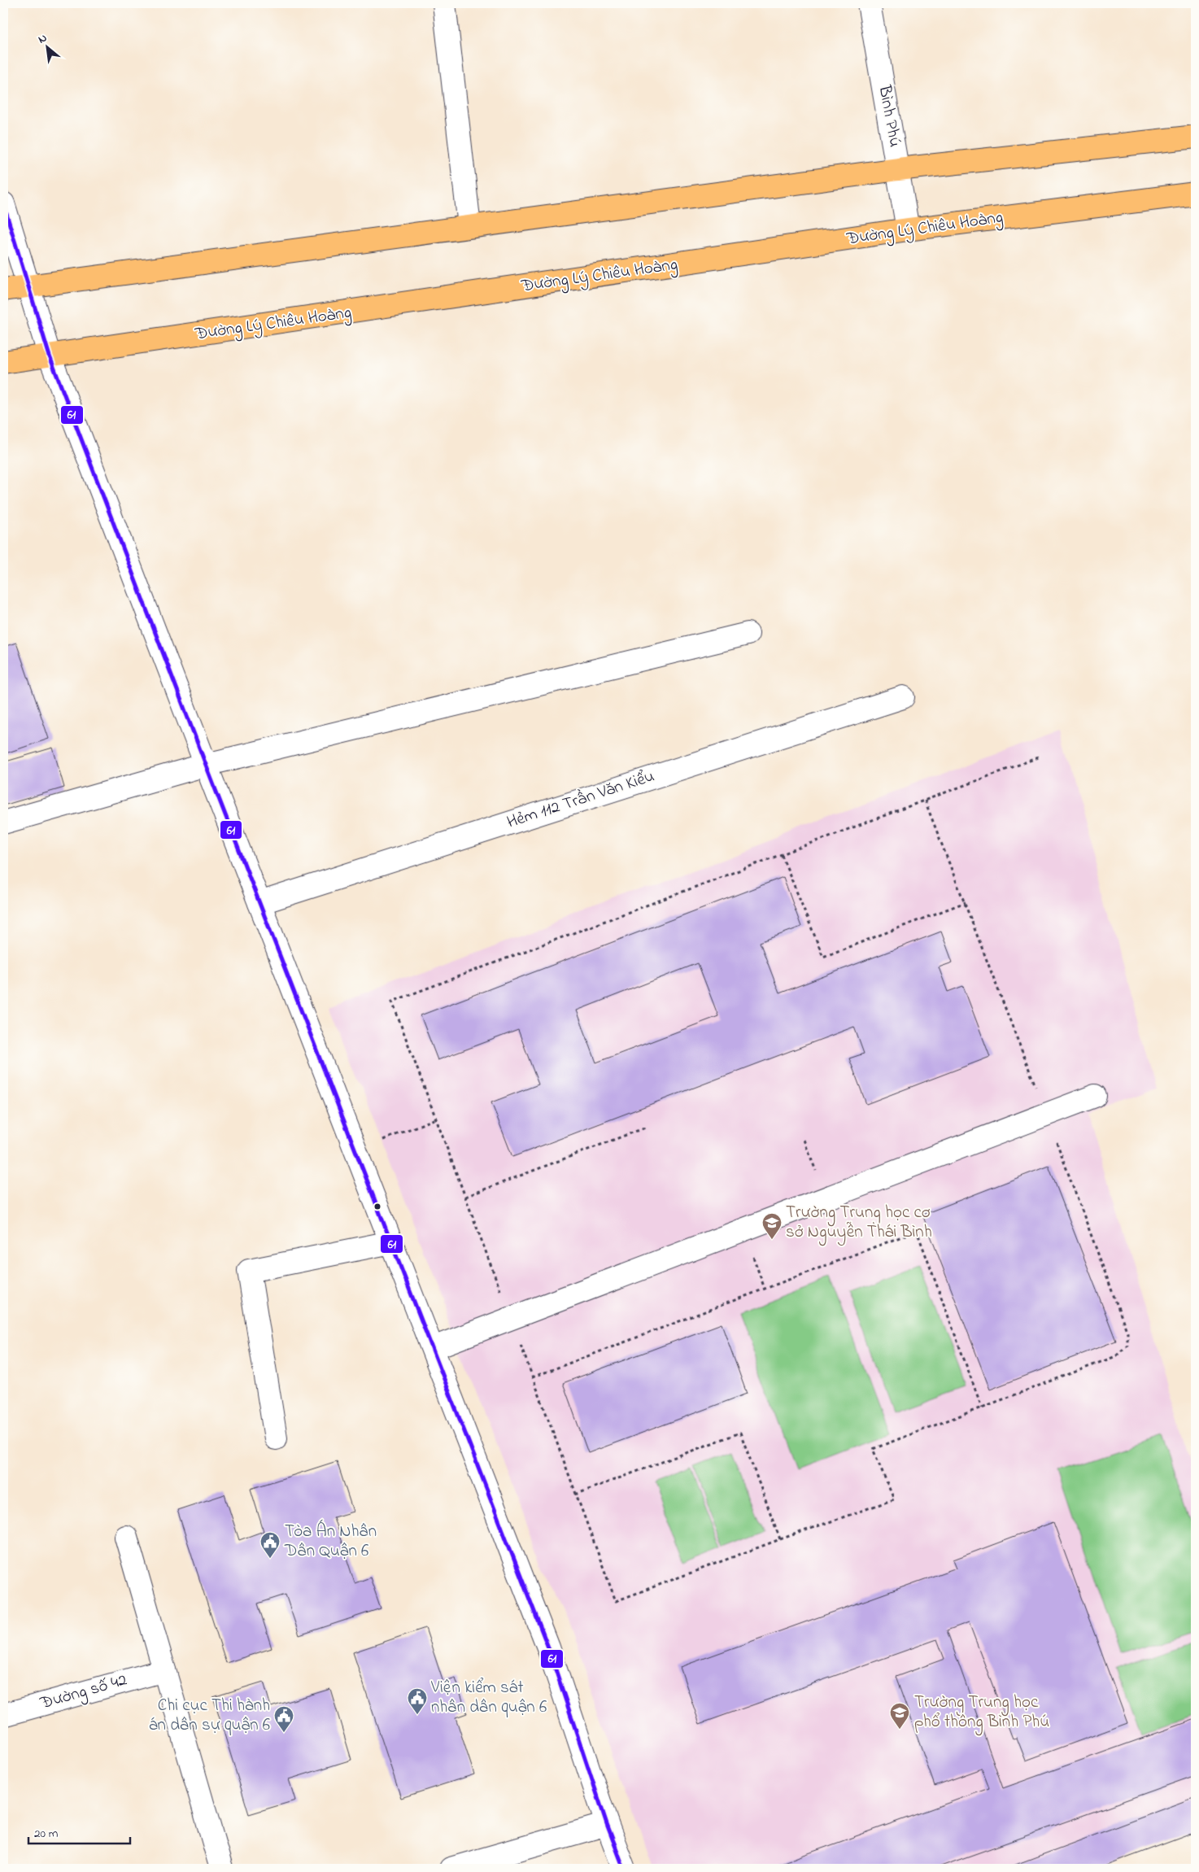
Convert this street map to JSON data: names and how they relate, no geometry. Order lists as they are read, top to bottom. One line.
{"streets":{"main road":["Đường Lý Chiêu Hoàng"],"street":["Bình Phú","Hẻm 112 Trần Văn Kiểu","Đường số 42"]},"crossings":[["Bình Phú","Đường Lý Chiêu Hoàng"]],"places":{"school or university":["Trường Trung học cơ sở Nguyễn Thái Bình","Trường Trung học phổ thông Bình Phú"],"public building":["Tòa Án Nhân Dân Quận 6","Viện kiểm sát nhân dân quận 6","Chi cục Thi hành án dân sự quận 6"]},"lines":["transit line 61"],"scale_bar":"20 m","north":"top left"}
